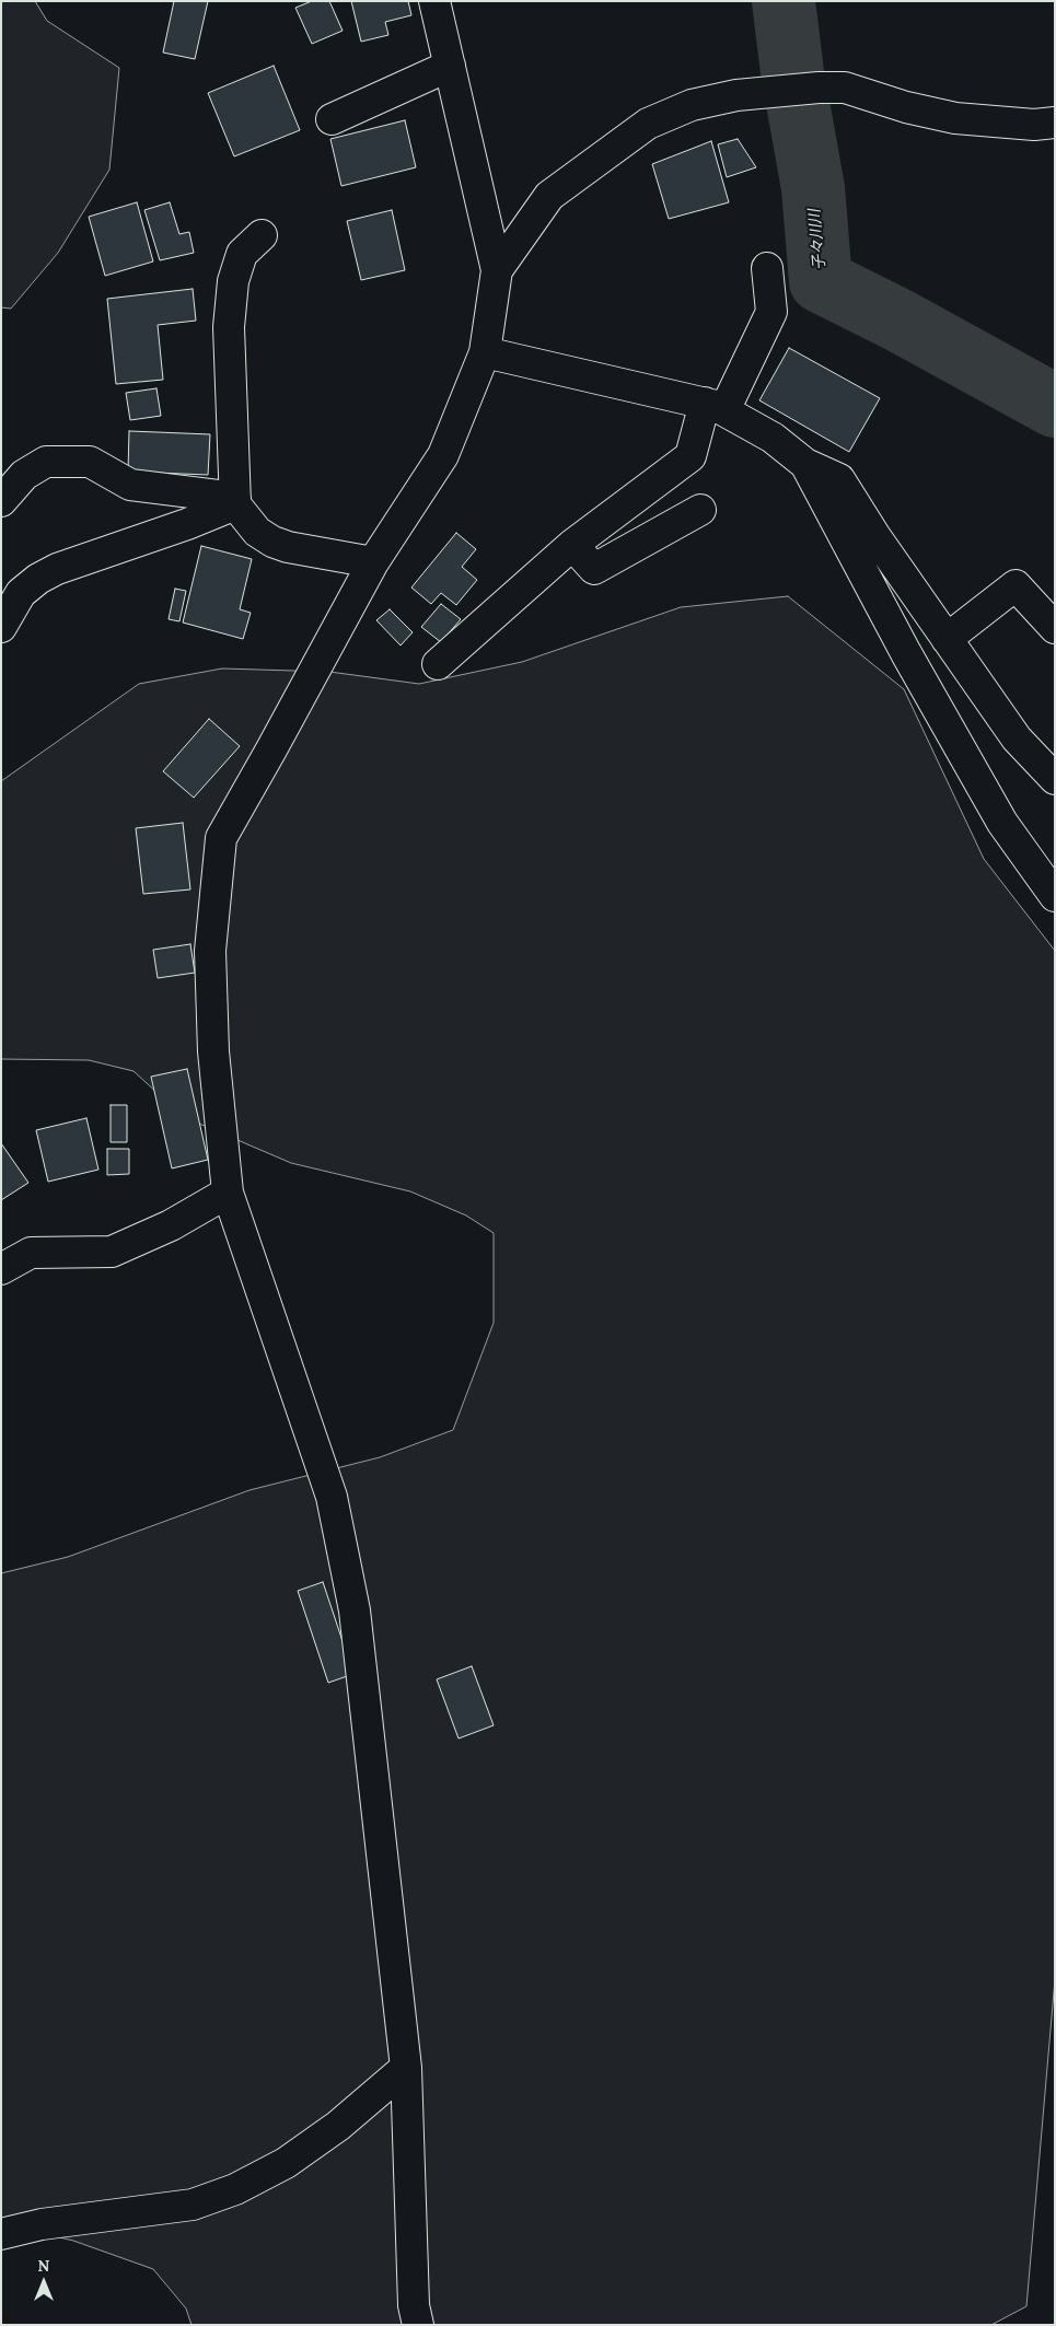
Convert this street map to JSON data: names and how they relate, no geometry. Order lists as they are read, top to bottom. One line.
{"water":["子々川川"],"north":"top"}
